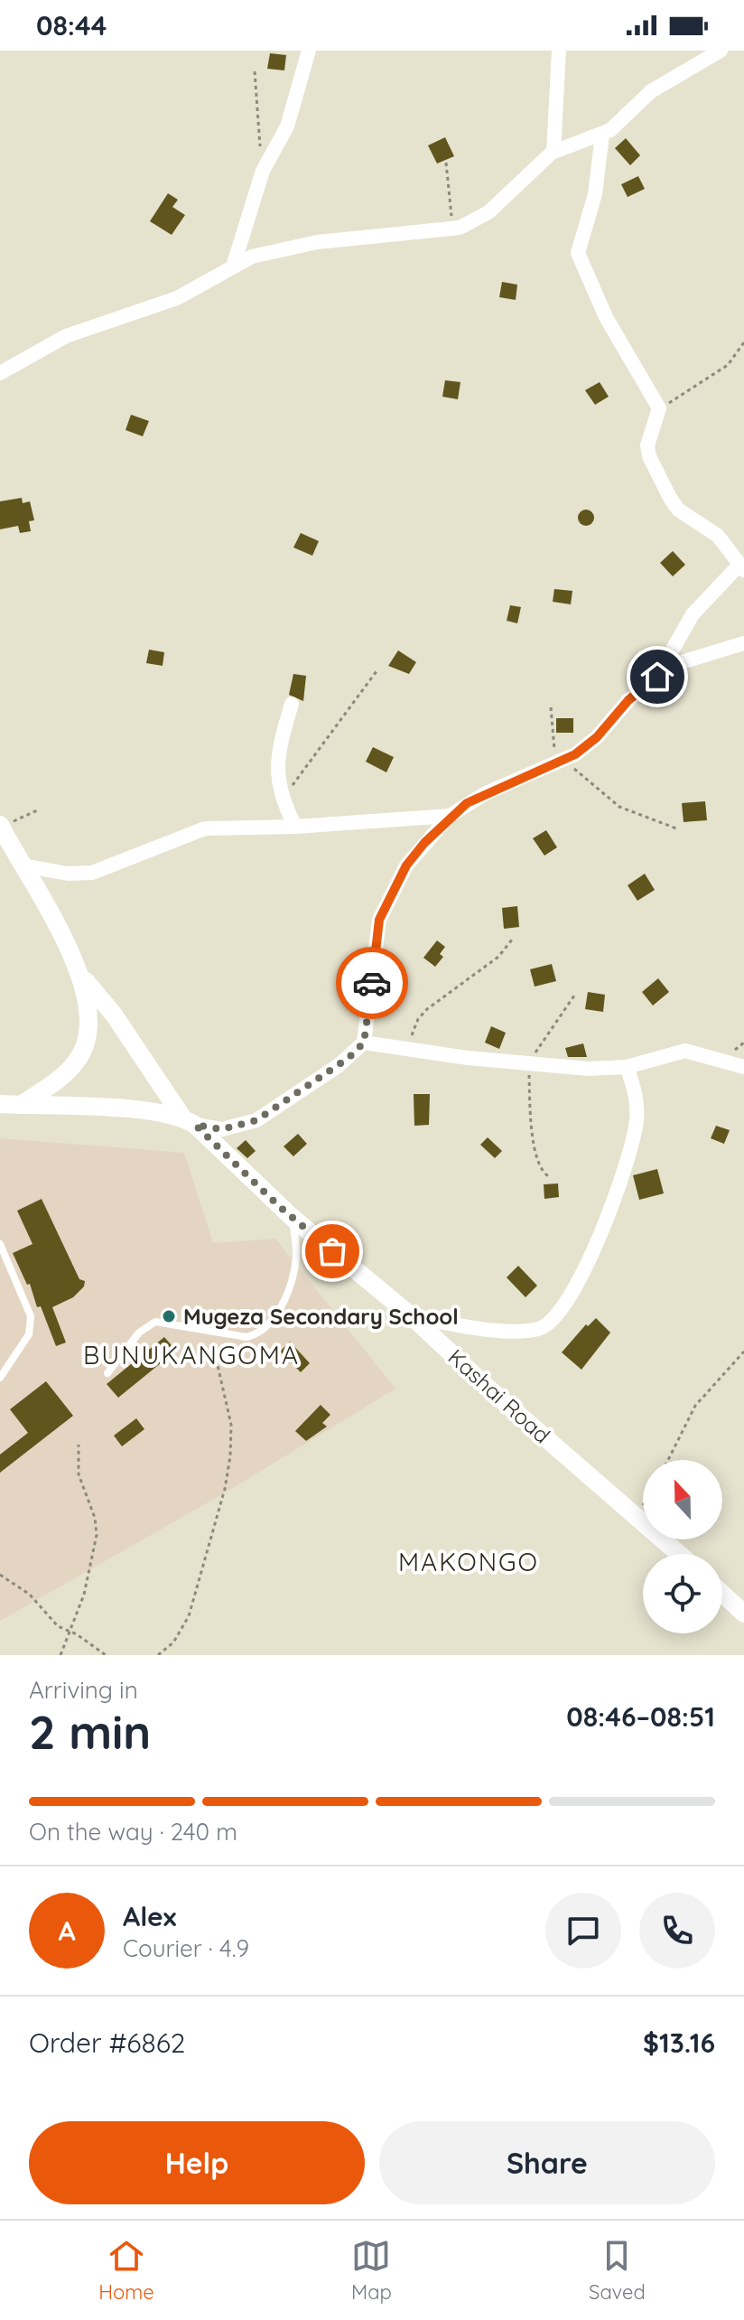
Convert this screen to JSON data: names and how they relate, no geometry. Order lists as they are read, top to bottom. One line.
{"streets":{"street":["Kashai Road"]},"districts":["BUNUKANGOMA","MAKONGO"],"places":["Mugeza Secondary School"],"north":"top","page":{"status":"08:44","heading":["2 min","Arriving in","08:46–08:51"],"panel":["Alex","Courier · 4.9","Order #6862","$13.16"],"bar":"On the way · 240 m","round":"A","buttons":["Help","Share"],"tabs":["Home","Map","Saved"]}}
